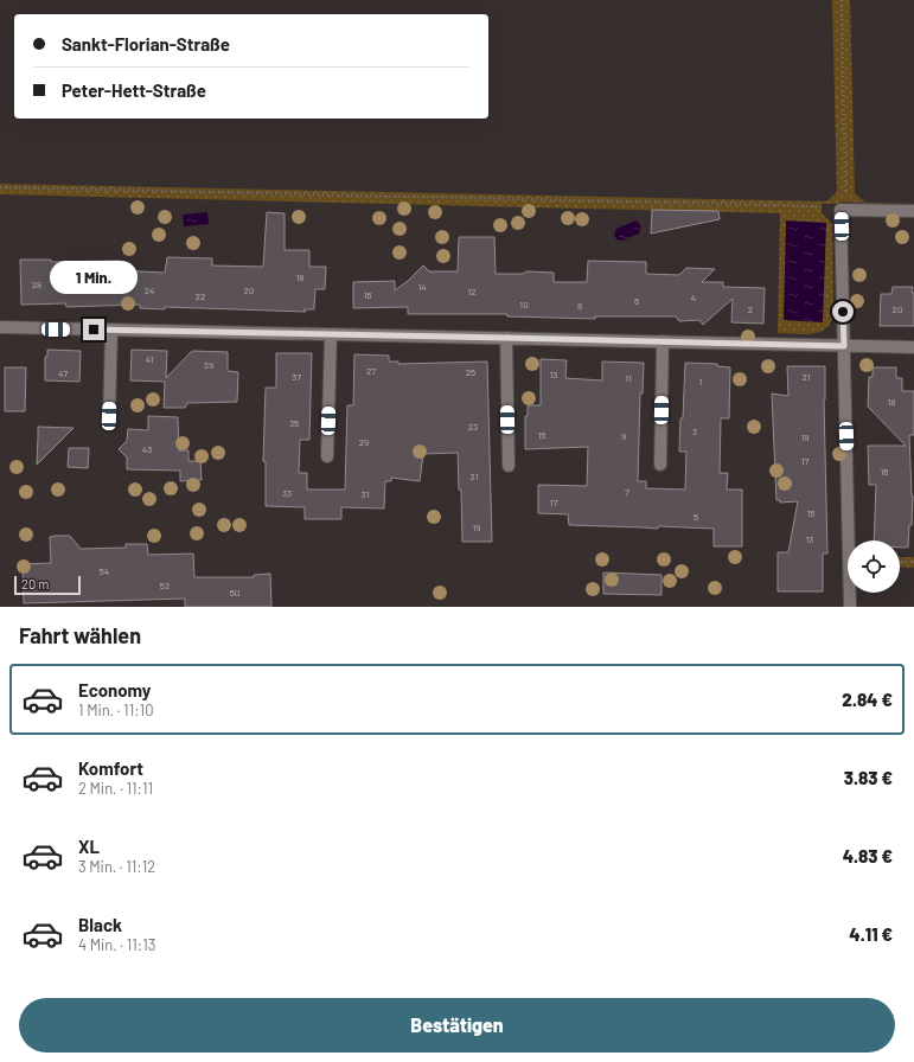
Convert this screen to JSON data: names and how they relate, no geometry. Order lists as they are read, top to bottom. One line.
{"house_numbers":["18","28","14","24","20","12","16","22","4","6","10","8","2","20","41","39","27","25","47","13","37","21","11","1","18","35","23","3","15","9","19","29","43","17","16","21","7","33","31","17","15","5","19","13","54","52","50"],"scale_bar":"20 m","page":{"banner":["Sankt-Florian-Straße","Peter-Hett-Straße"],"bubble":"1 Min.","scale":"20 m","heading":"Fahrt wählen","list":[{"name":"Economy","note":"1 Min. · 11:10","value":"2.84 €"},{"name":"Komfort","note":"2 Min. · 11:11","value":"3.83 €"},{"name":"XL","note":"3 Min. · 11:12","value":"4.83 €"},{"name":"Black","note":"4 Min. · 11:13","value":"4.11 €"}],"buttons":"Bestätigen"}}
